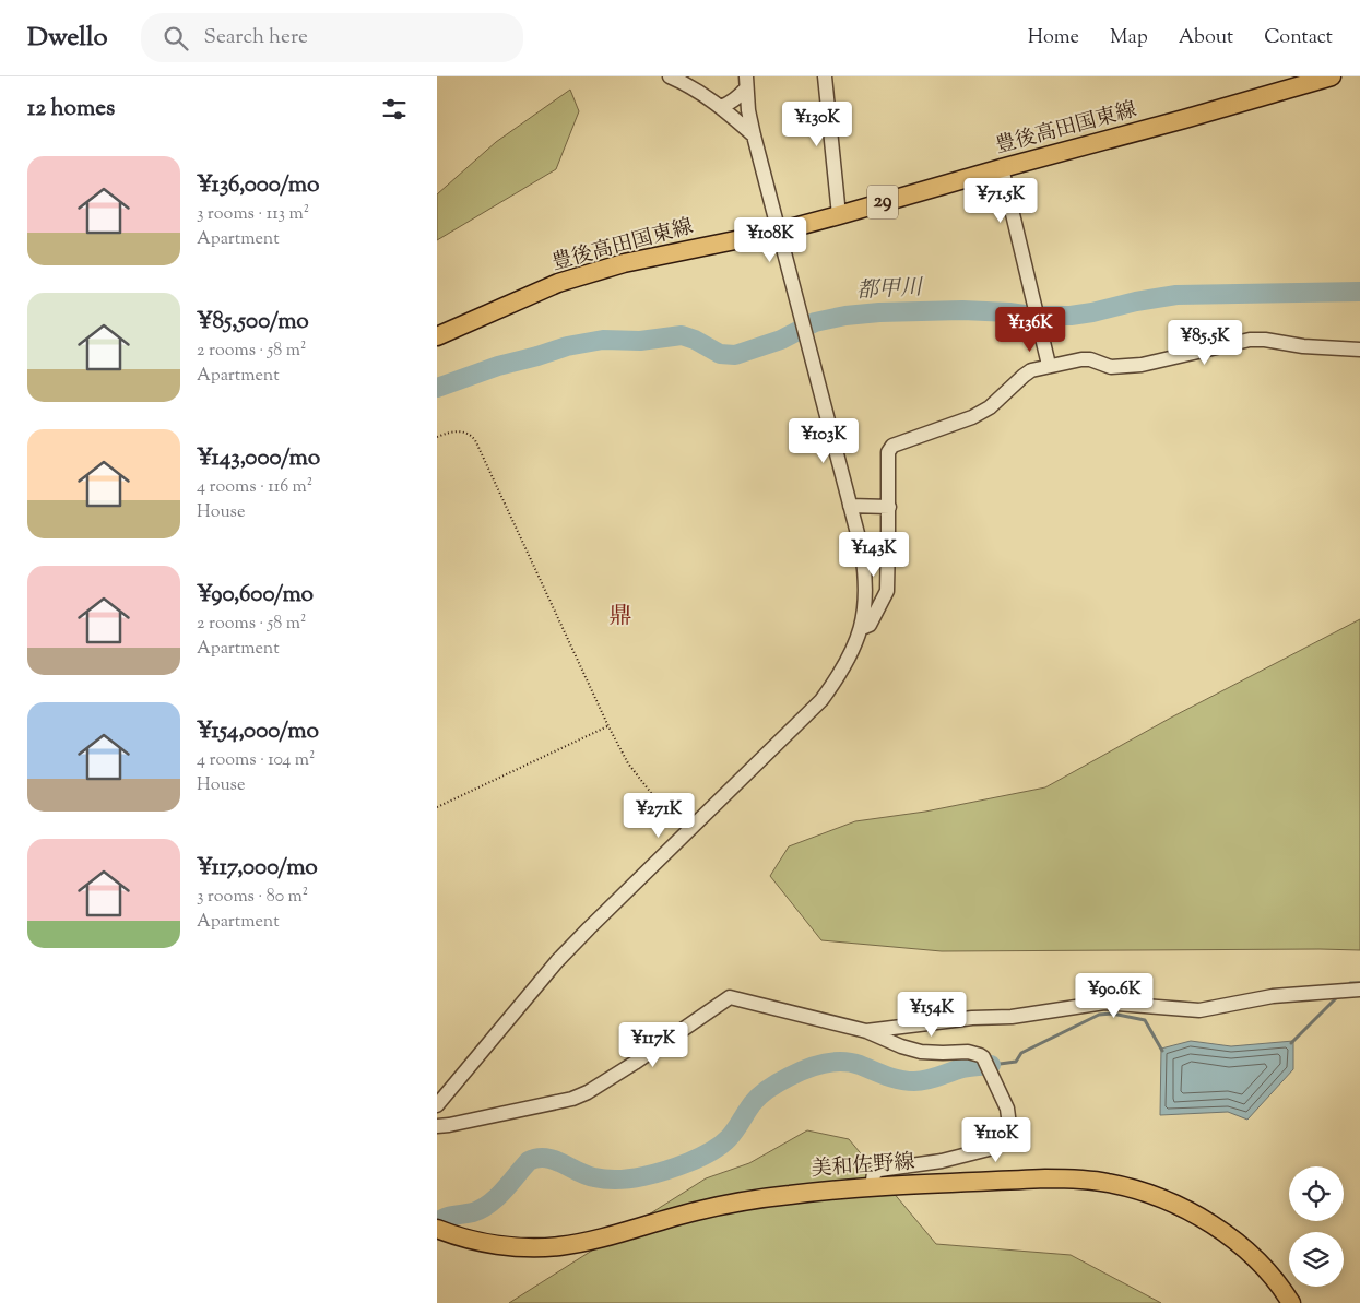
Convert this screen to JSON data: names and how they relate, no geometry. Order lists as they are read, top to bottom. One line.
{"streets":{"main road":["豊後高田国東線","29","美和佐野線"]},"districts":["鼎"],"water":["都甲川"],"page":{"header":"Dwello","search":"Search here","nav":["Home","Map","About","Contact"],"heading":"12 homes","price":["¥130K","¥71.5K","¥108K","¥136K","¥85.5K","¥103K","¥143K","¥271K","¥90.6K","¥154K","¥117K","¥110K"],"list":[{"name":"¥136,000/mo","note":"3 rooms · 113 m² · Apartment"},{"name":"¥85,500/mo","note":"2 rooms · 58 m² · Apartment"},{"name":"¥143,000/mo","note":"4 rooms · 116 m² · House"},{"name":"¥90,600/mo","note":"2 rooms · 58 m² · Apartment"},{"name":"¥154,000/mo","note":"4 rooms · 104 m² · House"},{"name":"¥117,000/mo","note":"3 rooms · 80 m² · Apartment"}]}}
